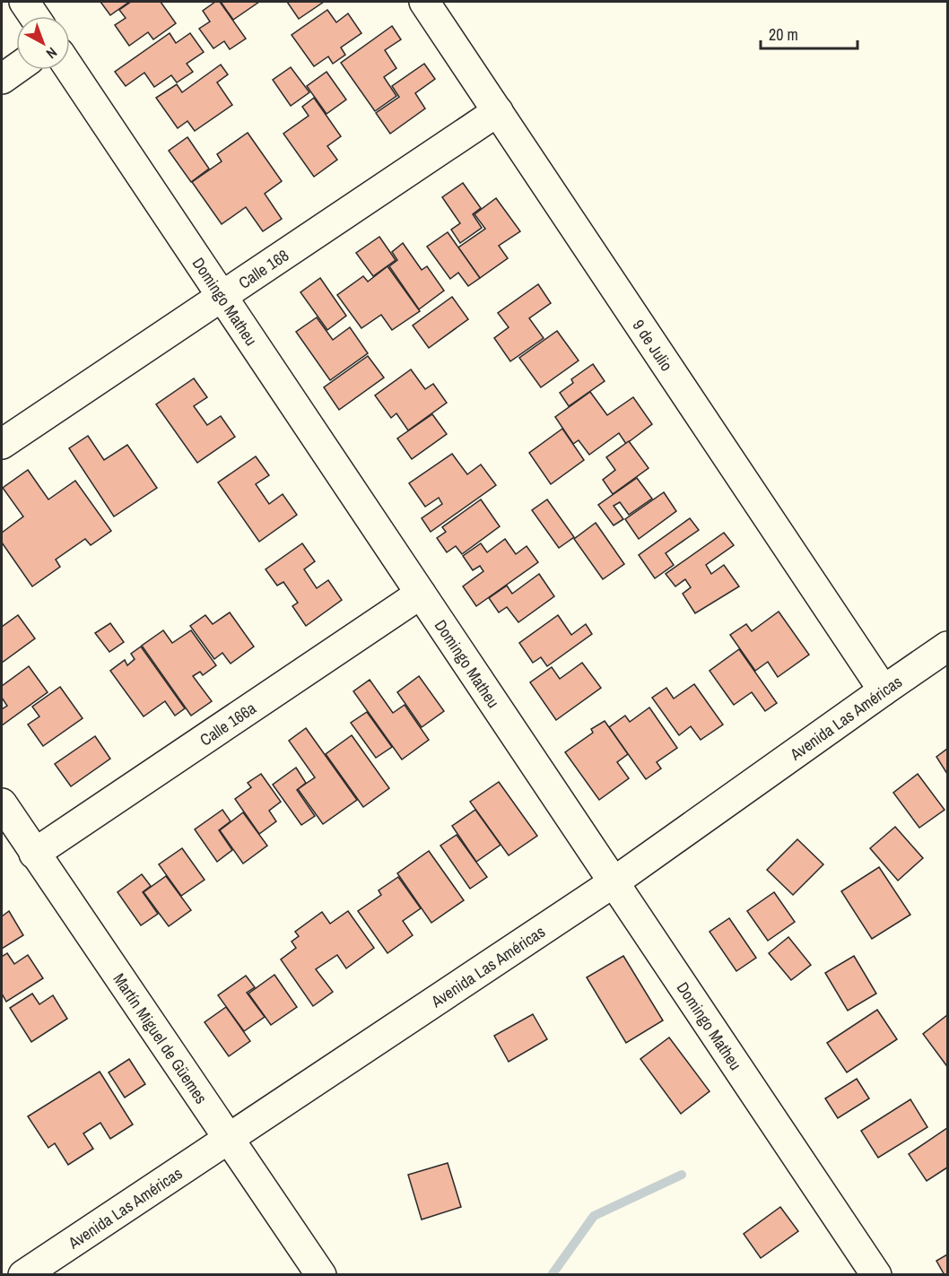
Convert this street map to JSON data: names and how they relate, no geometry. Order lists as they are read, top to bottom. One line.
{"streets":{"street":["Calle 168","Domingo Matheu","9 de Julio","Avenida Las Américas","Calle 166a","Martín Miguel de Güemes"]},"crossings":[["Calle 168","Domingo Matheu"],["Calle 168","9 de Julio"],["Domingo Matheu","Avenida Las Américas"],["Domingo Matheu","Calle 166a"],["9 de Julio","Avenida Las Américas"],["Avenida Las Américas","Martín Miguel de Güemes"],["Calle 166a","Martín Miguel de Güemes"]],"scale_bar":"20 m","north":"bottom right"}
